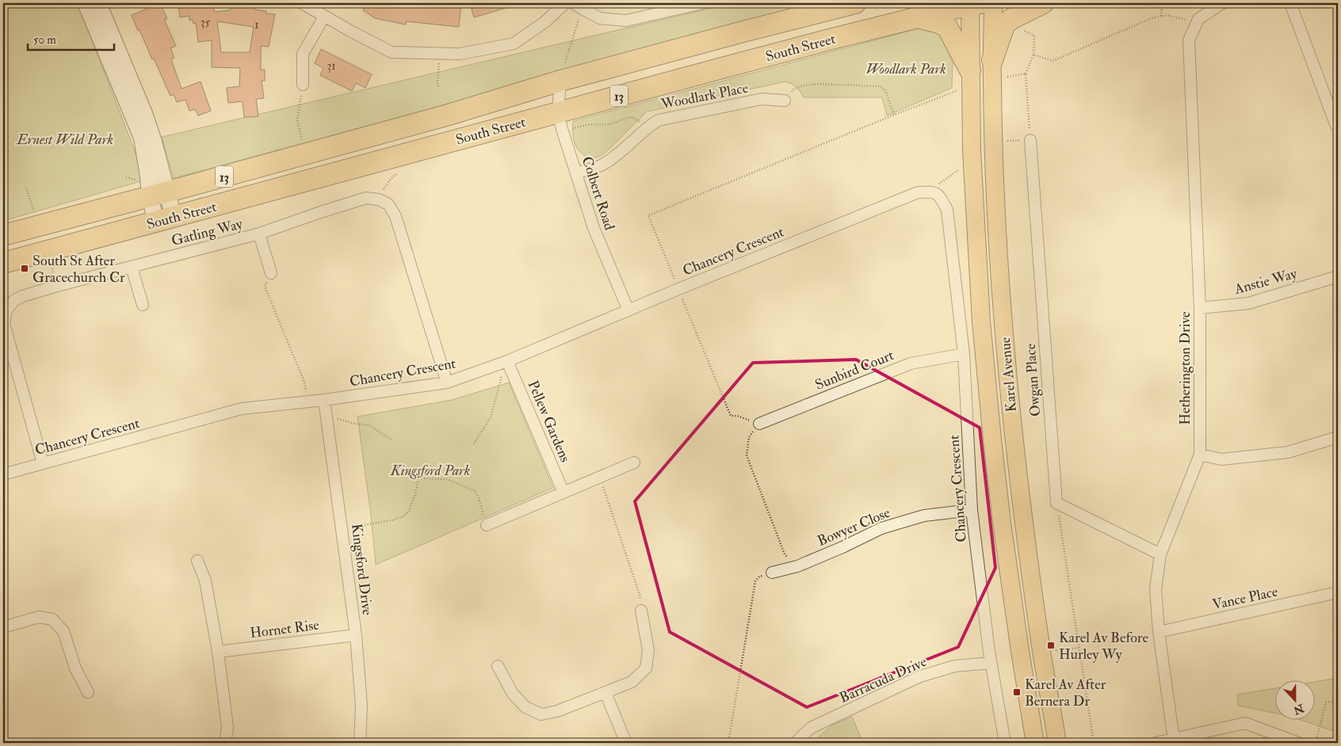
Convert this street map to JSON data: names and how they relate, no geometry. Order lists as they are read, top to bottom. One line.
{"streets":{"highway":["South Street","13"],"main road":["Karel Avenue"],"street":["Woodlark Place","Colbert Road","Gatling Way","Chancery Crescent","Anstie Way","Hetherington Drive","Sunbird Court","Owgan Place","Pellew Gardens","Bowyer Close","Kingsford Drive","Vance Place","Hornet Rise","Barracuda Drive"]},"crossings":[["South Street","Colbert Road"],["South Street","Karel Avenue"],["Woodlark Place","Colbert Road"],["Colbert Road","Chancery Crescent"],["Gatling Way","Chancery Crescent"],["Chancery Crescent","Sunbird Court"],["Chancery Crescent","Pellew Gardens"],["Chancery Crescent","Bowyer Close"],["Chancery Crescent","Kingsford Drive"],["Chancery Crescent","Barracuda Drive"],["Anstie Way","Hetherington Drive"],["Hetherington Drive","Vance Place"],["Kingsford Drive","Hornet Rise"]],"parks":["Woodlark Park","Ernest Wild Park","Kingsford Park"],"places":{"transit":["South St After Gracechurch Cr","Karel Av Before Hurley Wy","Karel Av After Bernera Dr"]},"house_numbers":["35","1","31"],"scale_bar":"50 m","north":"bottom"}
